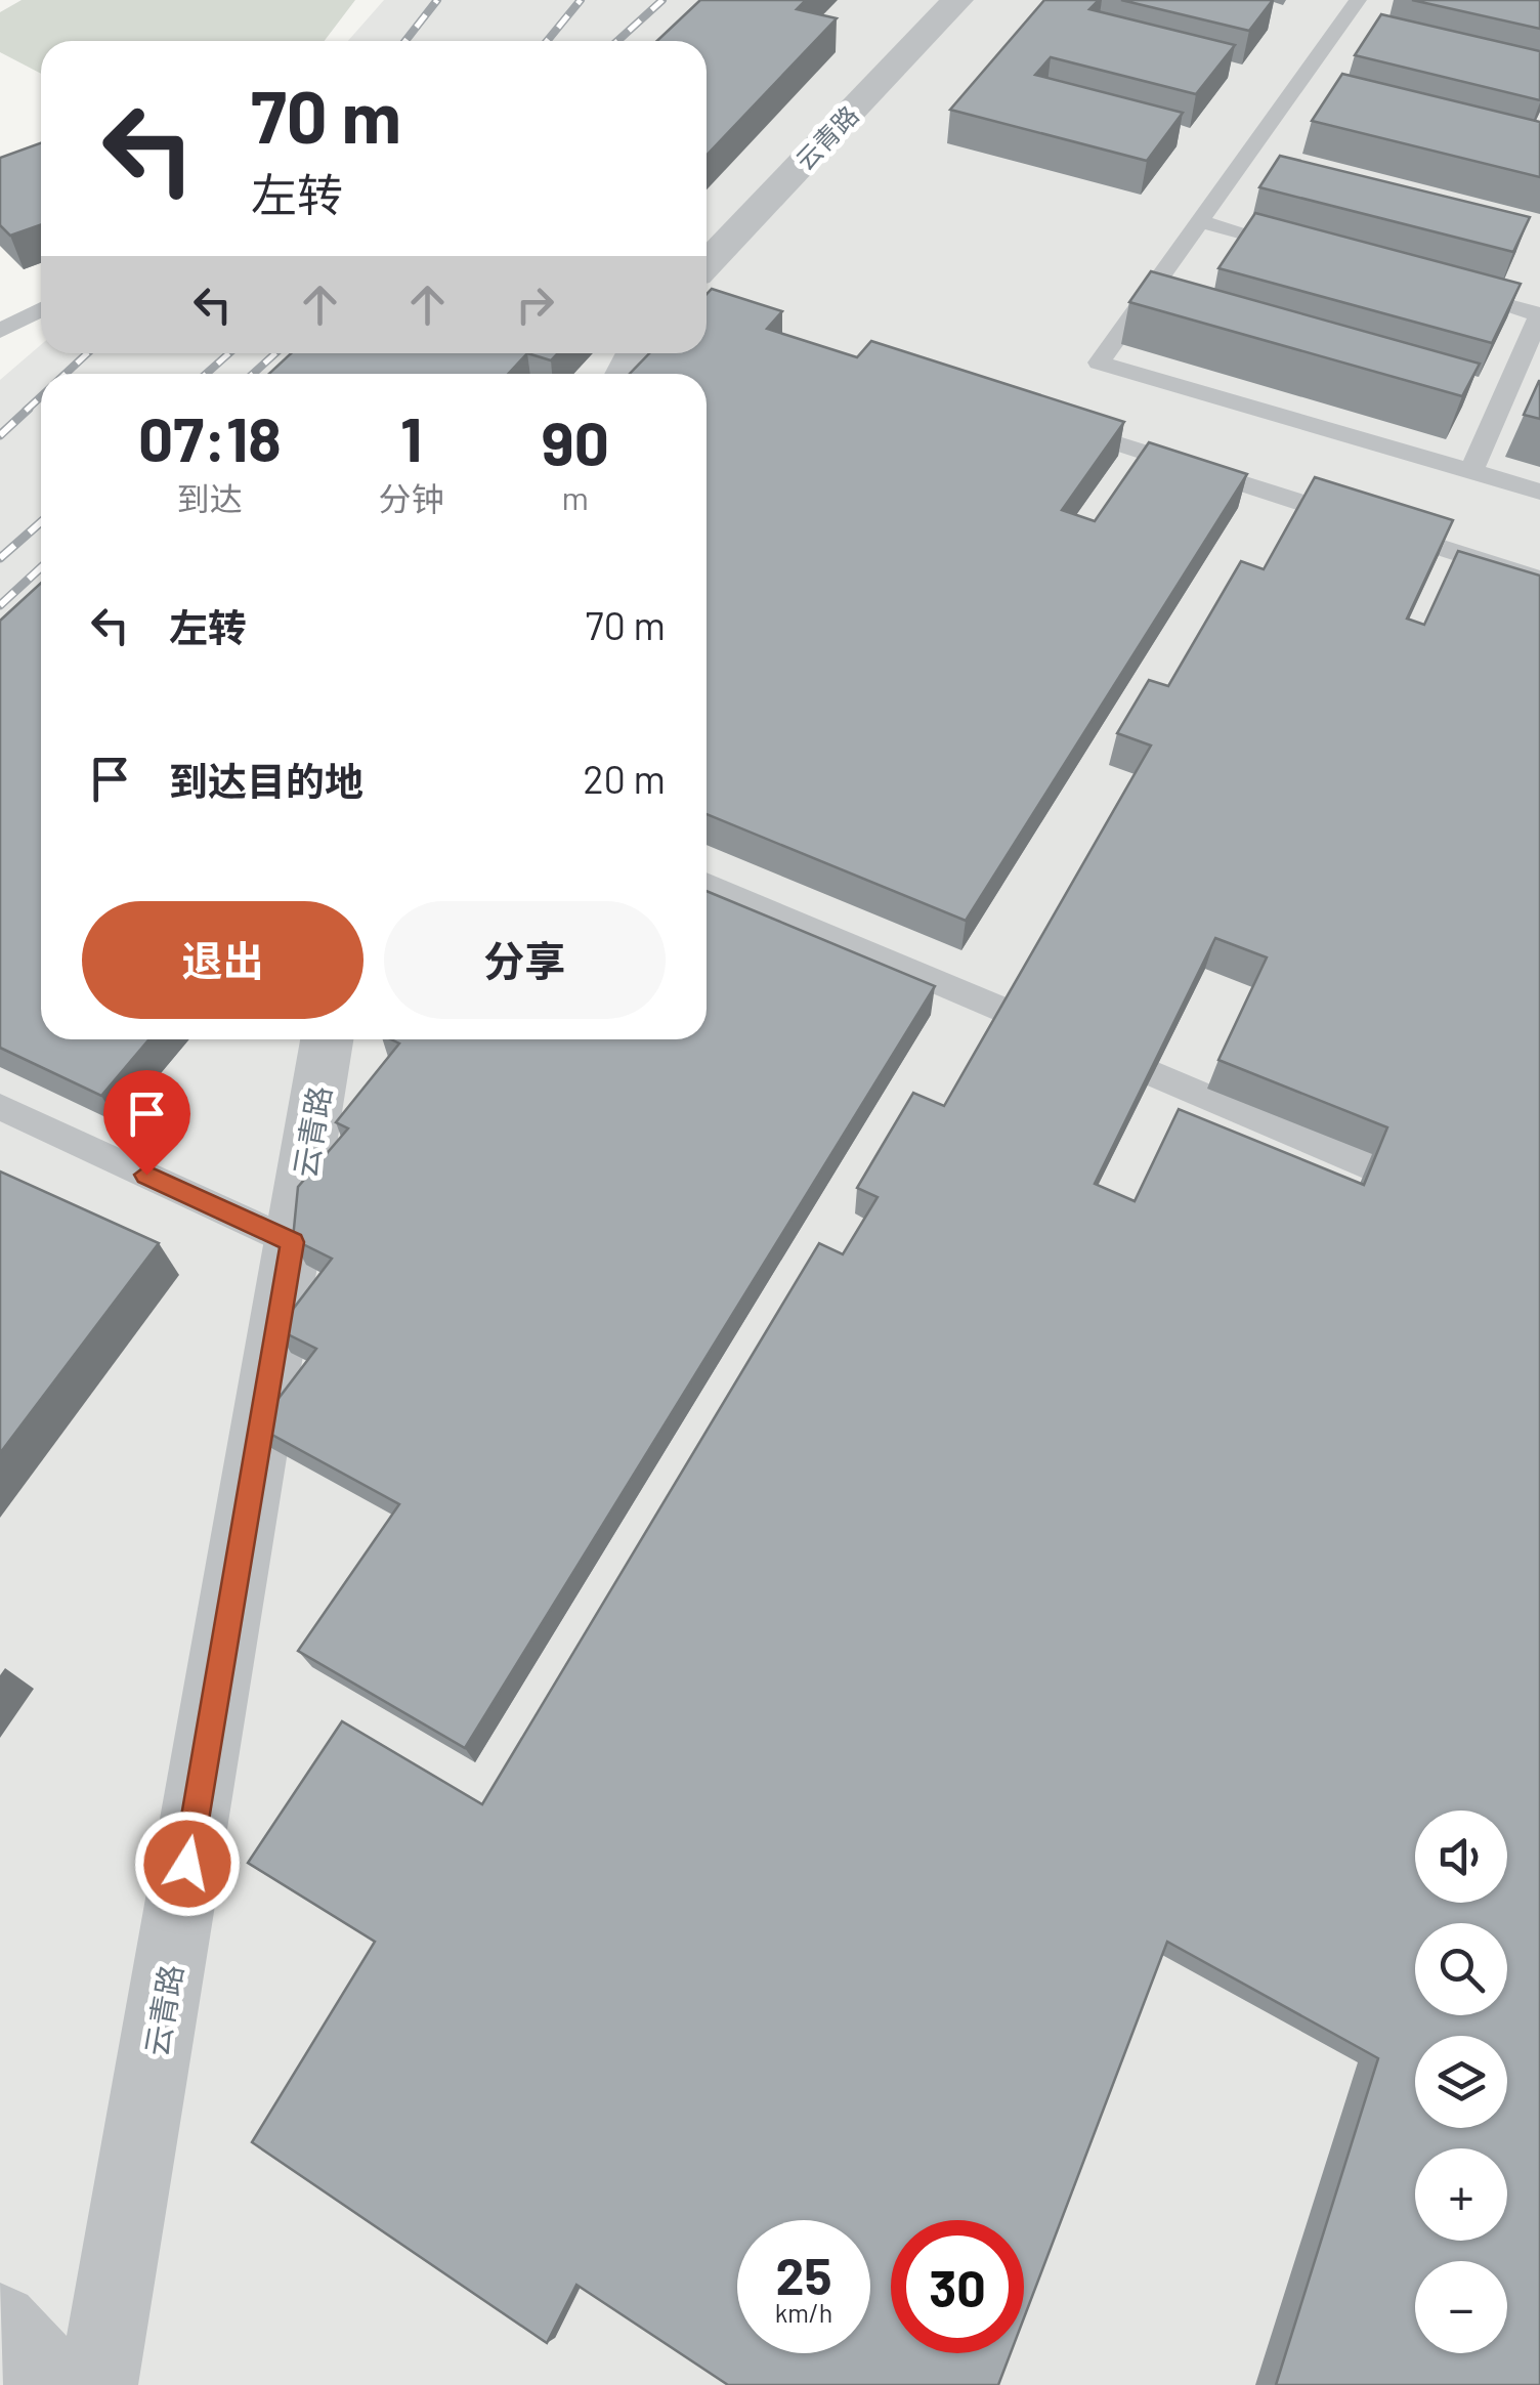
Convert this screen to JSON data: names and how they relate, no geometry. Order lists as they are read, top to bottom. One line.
{"streets":{"street":["云青路"]},"page":{"turn":["70 m","左转"],"eta":["07:18","到达","1","分钟","90","m"],"list":[{"name":"左转","value":"70 m"},{"name":"到达目的地","value":"20 m"}],"buttons":["退出","分享"],"map_buttons":["+","−"],"speed":"25 km/h","limit":"30"}}
